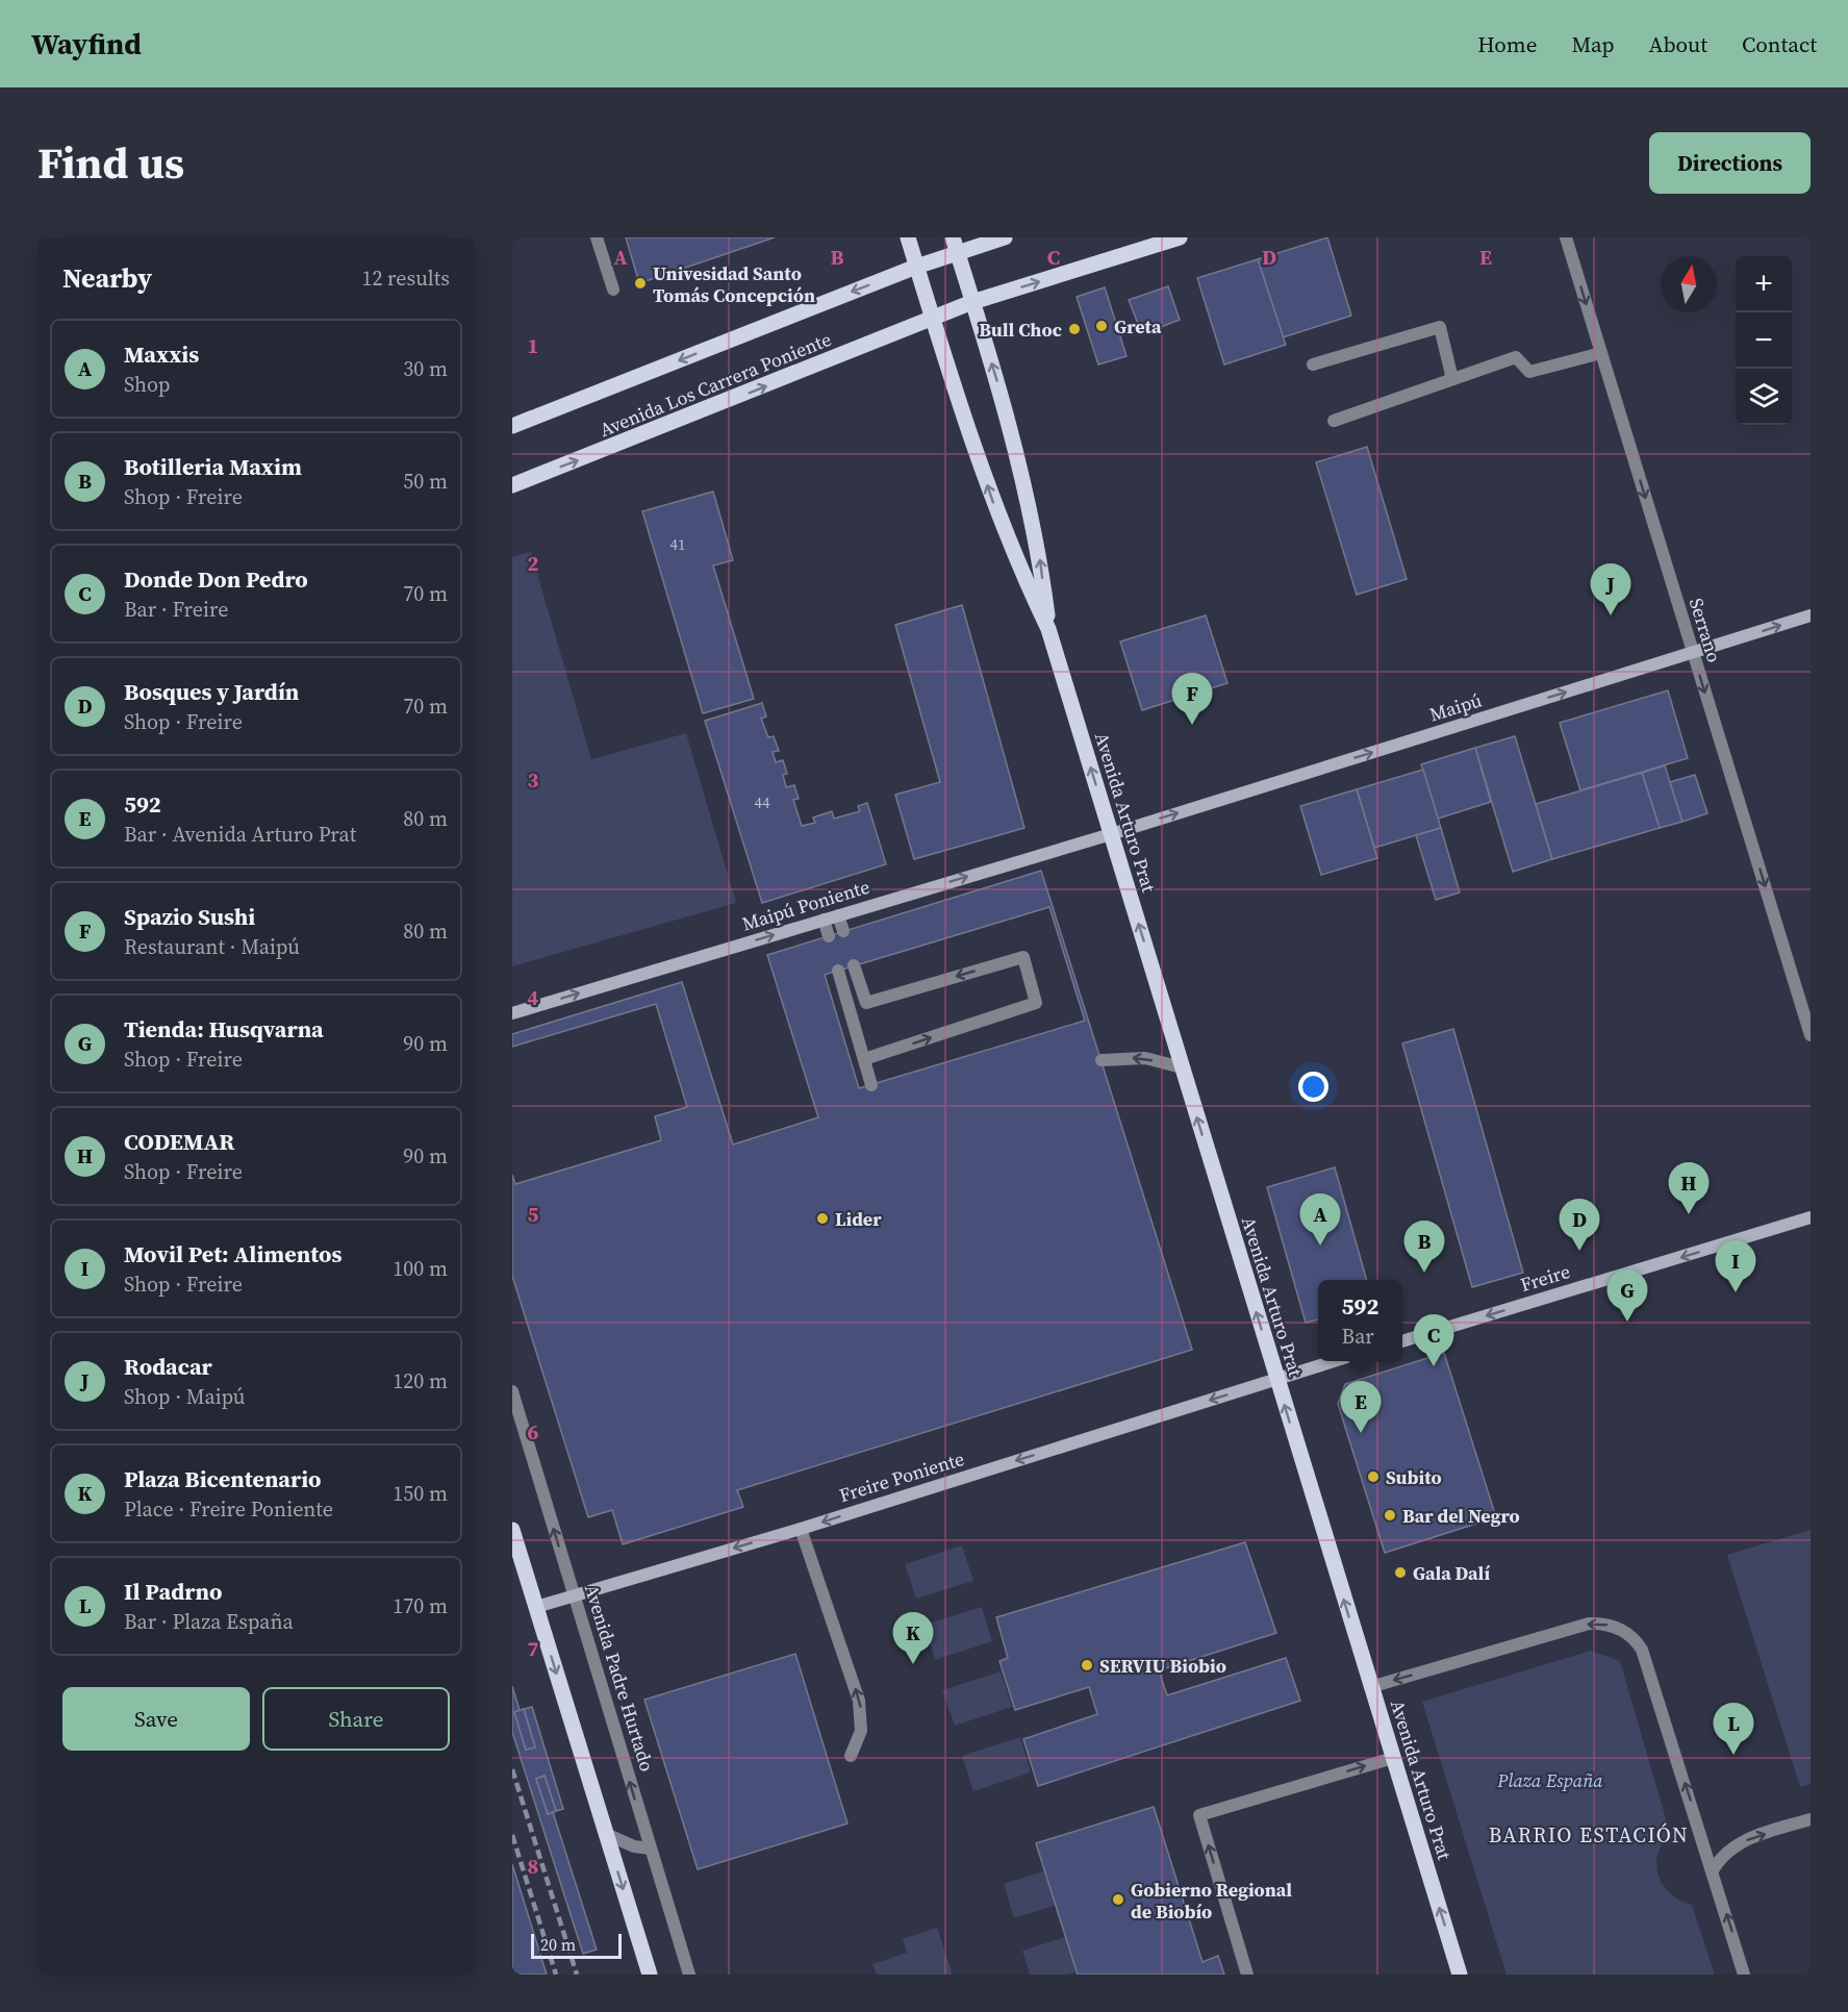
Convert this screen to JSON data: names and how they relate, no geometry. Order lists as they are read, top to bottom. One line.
{"streets":{"main road":["Avenida Los Carrera Poniente","Maipú","Avenida Arturo Prat","Maipú Poniente","Freire","Freire Poniente"],"street":["Serrano","Avenida Padre Hurtado"]},"crossings":[["Avenida Los Carrera Poniente","Avenida Arturo Prat"],["Serrano","Maipú"],["Maipú","Avenida Arturo Prat"],["Maipú","Maipú Poniente"],["Avenida Arturo Prat","Maipú Poniente"],["Avenida Arturo Prat","Freire Poniente"],["Freire Poniente","Avenida Padre Hurtado"]],"one_way":["Serrano","Maipú","Avenida Arturo Prat","Maipú Poniente","Freire","Freire Poniente","Avenida Padre Hurtado"],"districts":["BARRIO ESTACIÓN"],"parks":["Plaza España"],"places":["Univesidad Santo Tomás Concepción","Greta","Bull Choc","Lider","Subito","Bar del Negro","Gala Dalí","SERVIU Biobio","Gobierno Regional de Biobío"],"house_numbers":["41","44"],"scale_bar":"20 m","north":"top","page":{"header":"Wayfind","nav":["Home","Map","About","Contact"],"title":"Find us","buttons":["Directions",["Save","Share"]],"heading":["Nearby","12 results"],"map_buttons":["+","−"],"list":[{"mark":"A","name":"Maxxis","note":"Shop","value":"30 m"},{"mark":"B","name":"Botilleria Maxim","note":"Shop · Freire","value":"50 m"},{"mark":"C","name":"Donde Don Pedro","note":"Bar · Freire","value":"70 m"},{"mark":"D","name":"Bosques y Jardín","note":"Shop · Freire","value":"70 m"},{"mark":"E","name":"592","note":"Bar · Avenida Arturo Prat","value":"80 m"},{"mark":"F","name":"Spazio Sushi","note":"Restaurant · Maipú","value":"80 m"},{"mark":"G","name":"Tienda: Husqvarna","note":"Shop · Freire","value":"90 m"},{"mark":"H","name":"CODEMAR","note":"Shop · Freire","value":"90 m"},{"mark":"I","name":"Movil Pet: Alimentos","note":"Shop · Freire","value":"100 m"},{"mark":"J","name":"Rodacar","note":"Shop · Maipú","value":"120 m"},{"mark":"K","name":"Plaza Bicentenario","note":"Place · Freire Poniente","value":"150 m"},{"mark":"L","name":"Il Padrno","note":"Bar · Plaza España","value":"170 m"}],"pins":["J","F","H","A","D","B","I","G","C","E","K","L"],"popup":["592","Bar"],"scale":"20 m"},"grid":{"columns":["A","B","C","D","E"],"rows":["1","2","3","4","5","6","7","8"]}}
